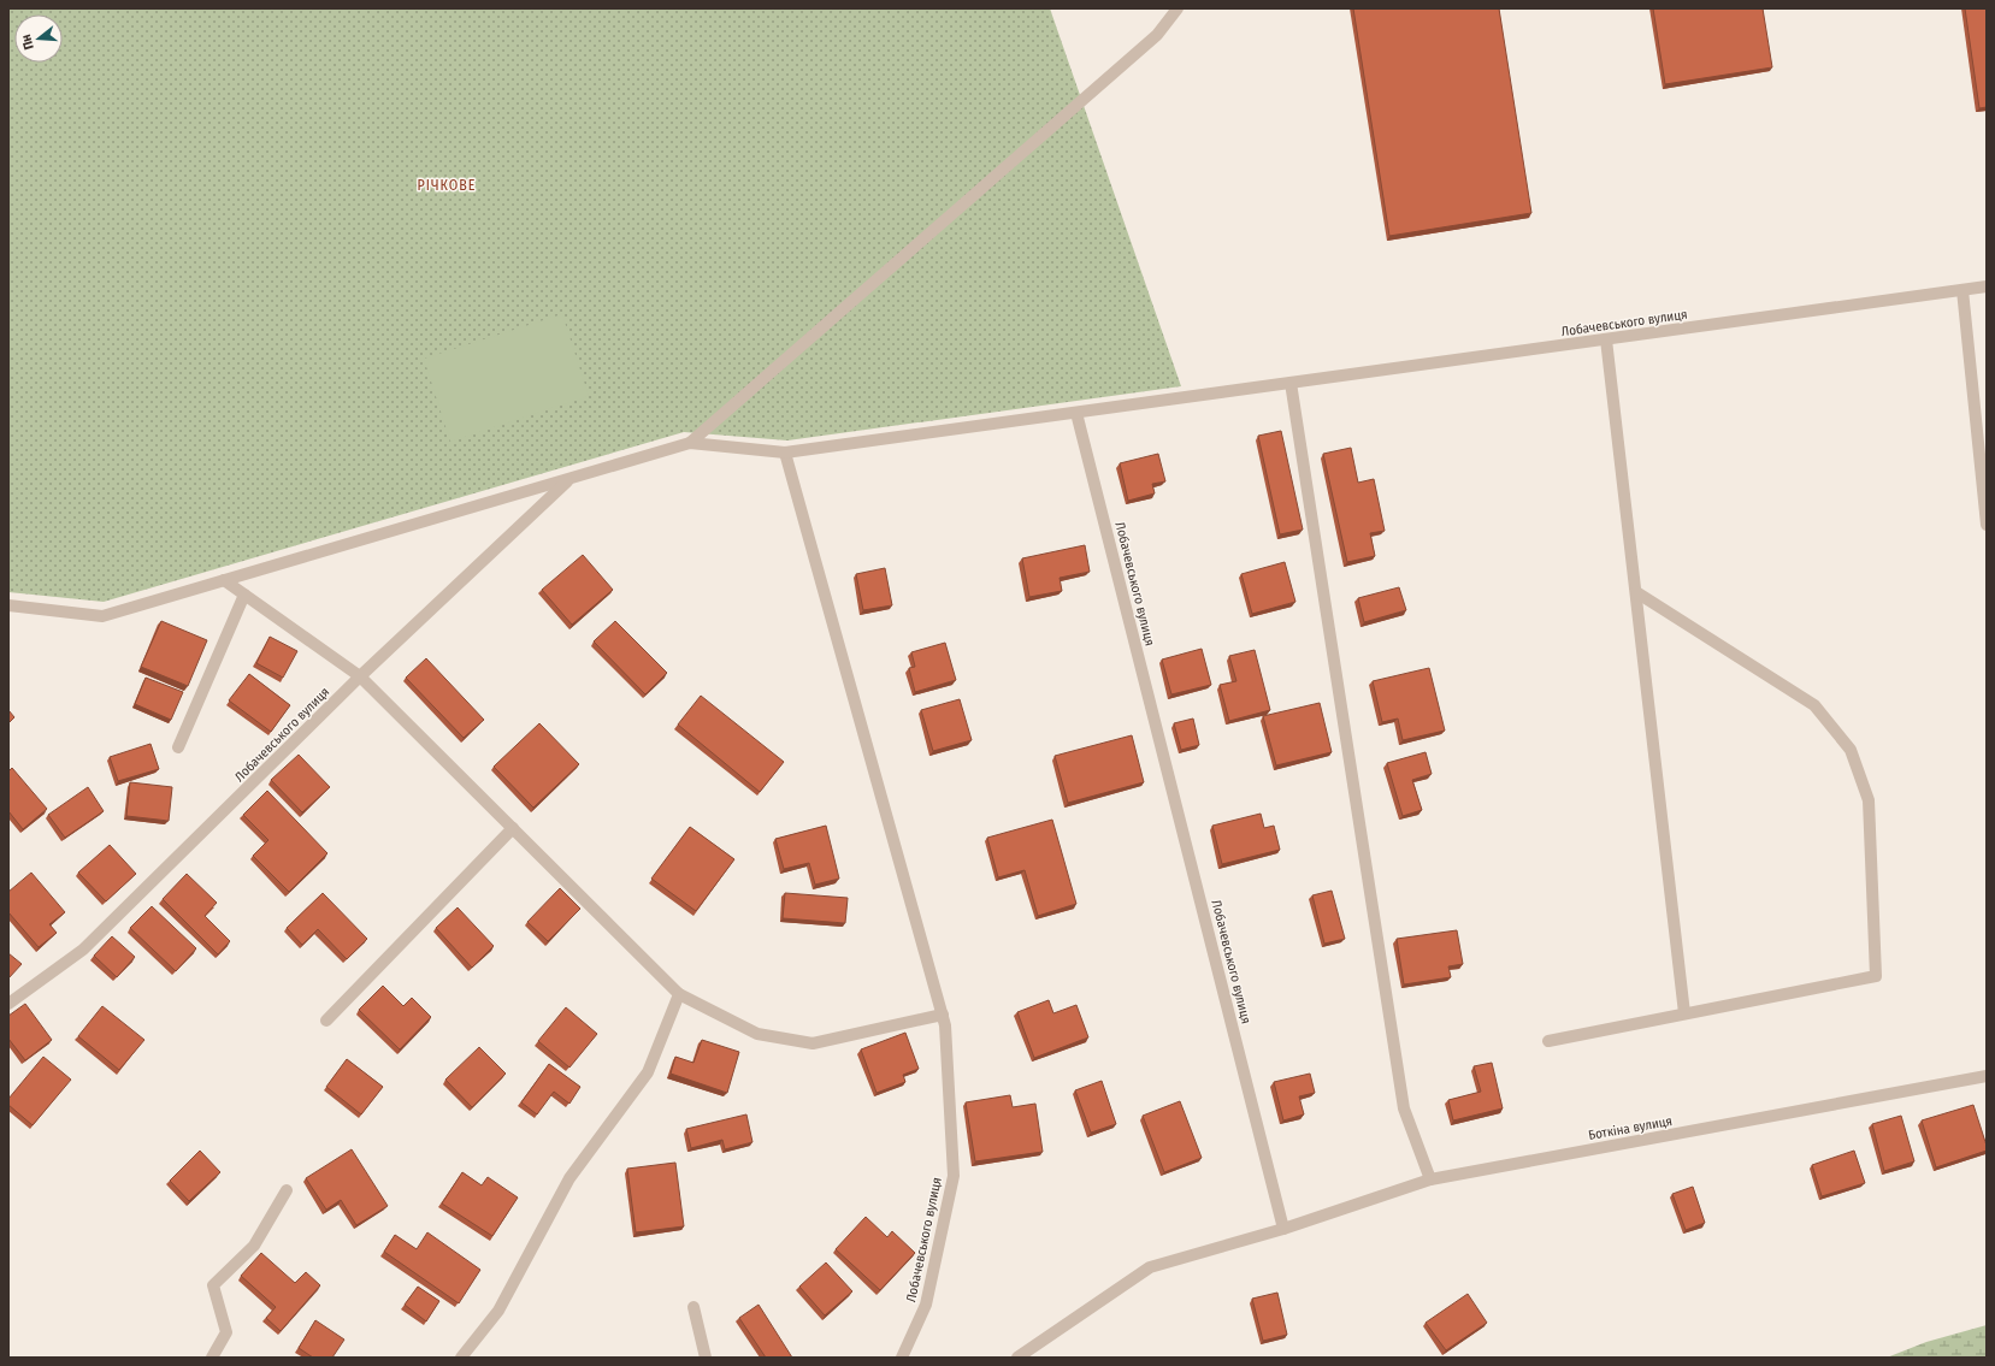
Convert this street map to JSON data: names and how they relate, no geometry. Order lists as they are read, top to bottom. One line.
{"streets":{"street":["Лобачевського вулиця","Боткіна вулиця"]},"crossings":[["Лобачевського вулиця","Боткіна вулиця"]],"districts":["РІЧКОВЕ"],"north":"left"}
